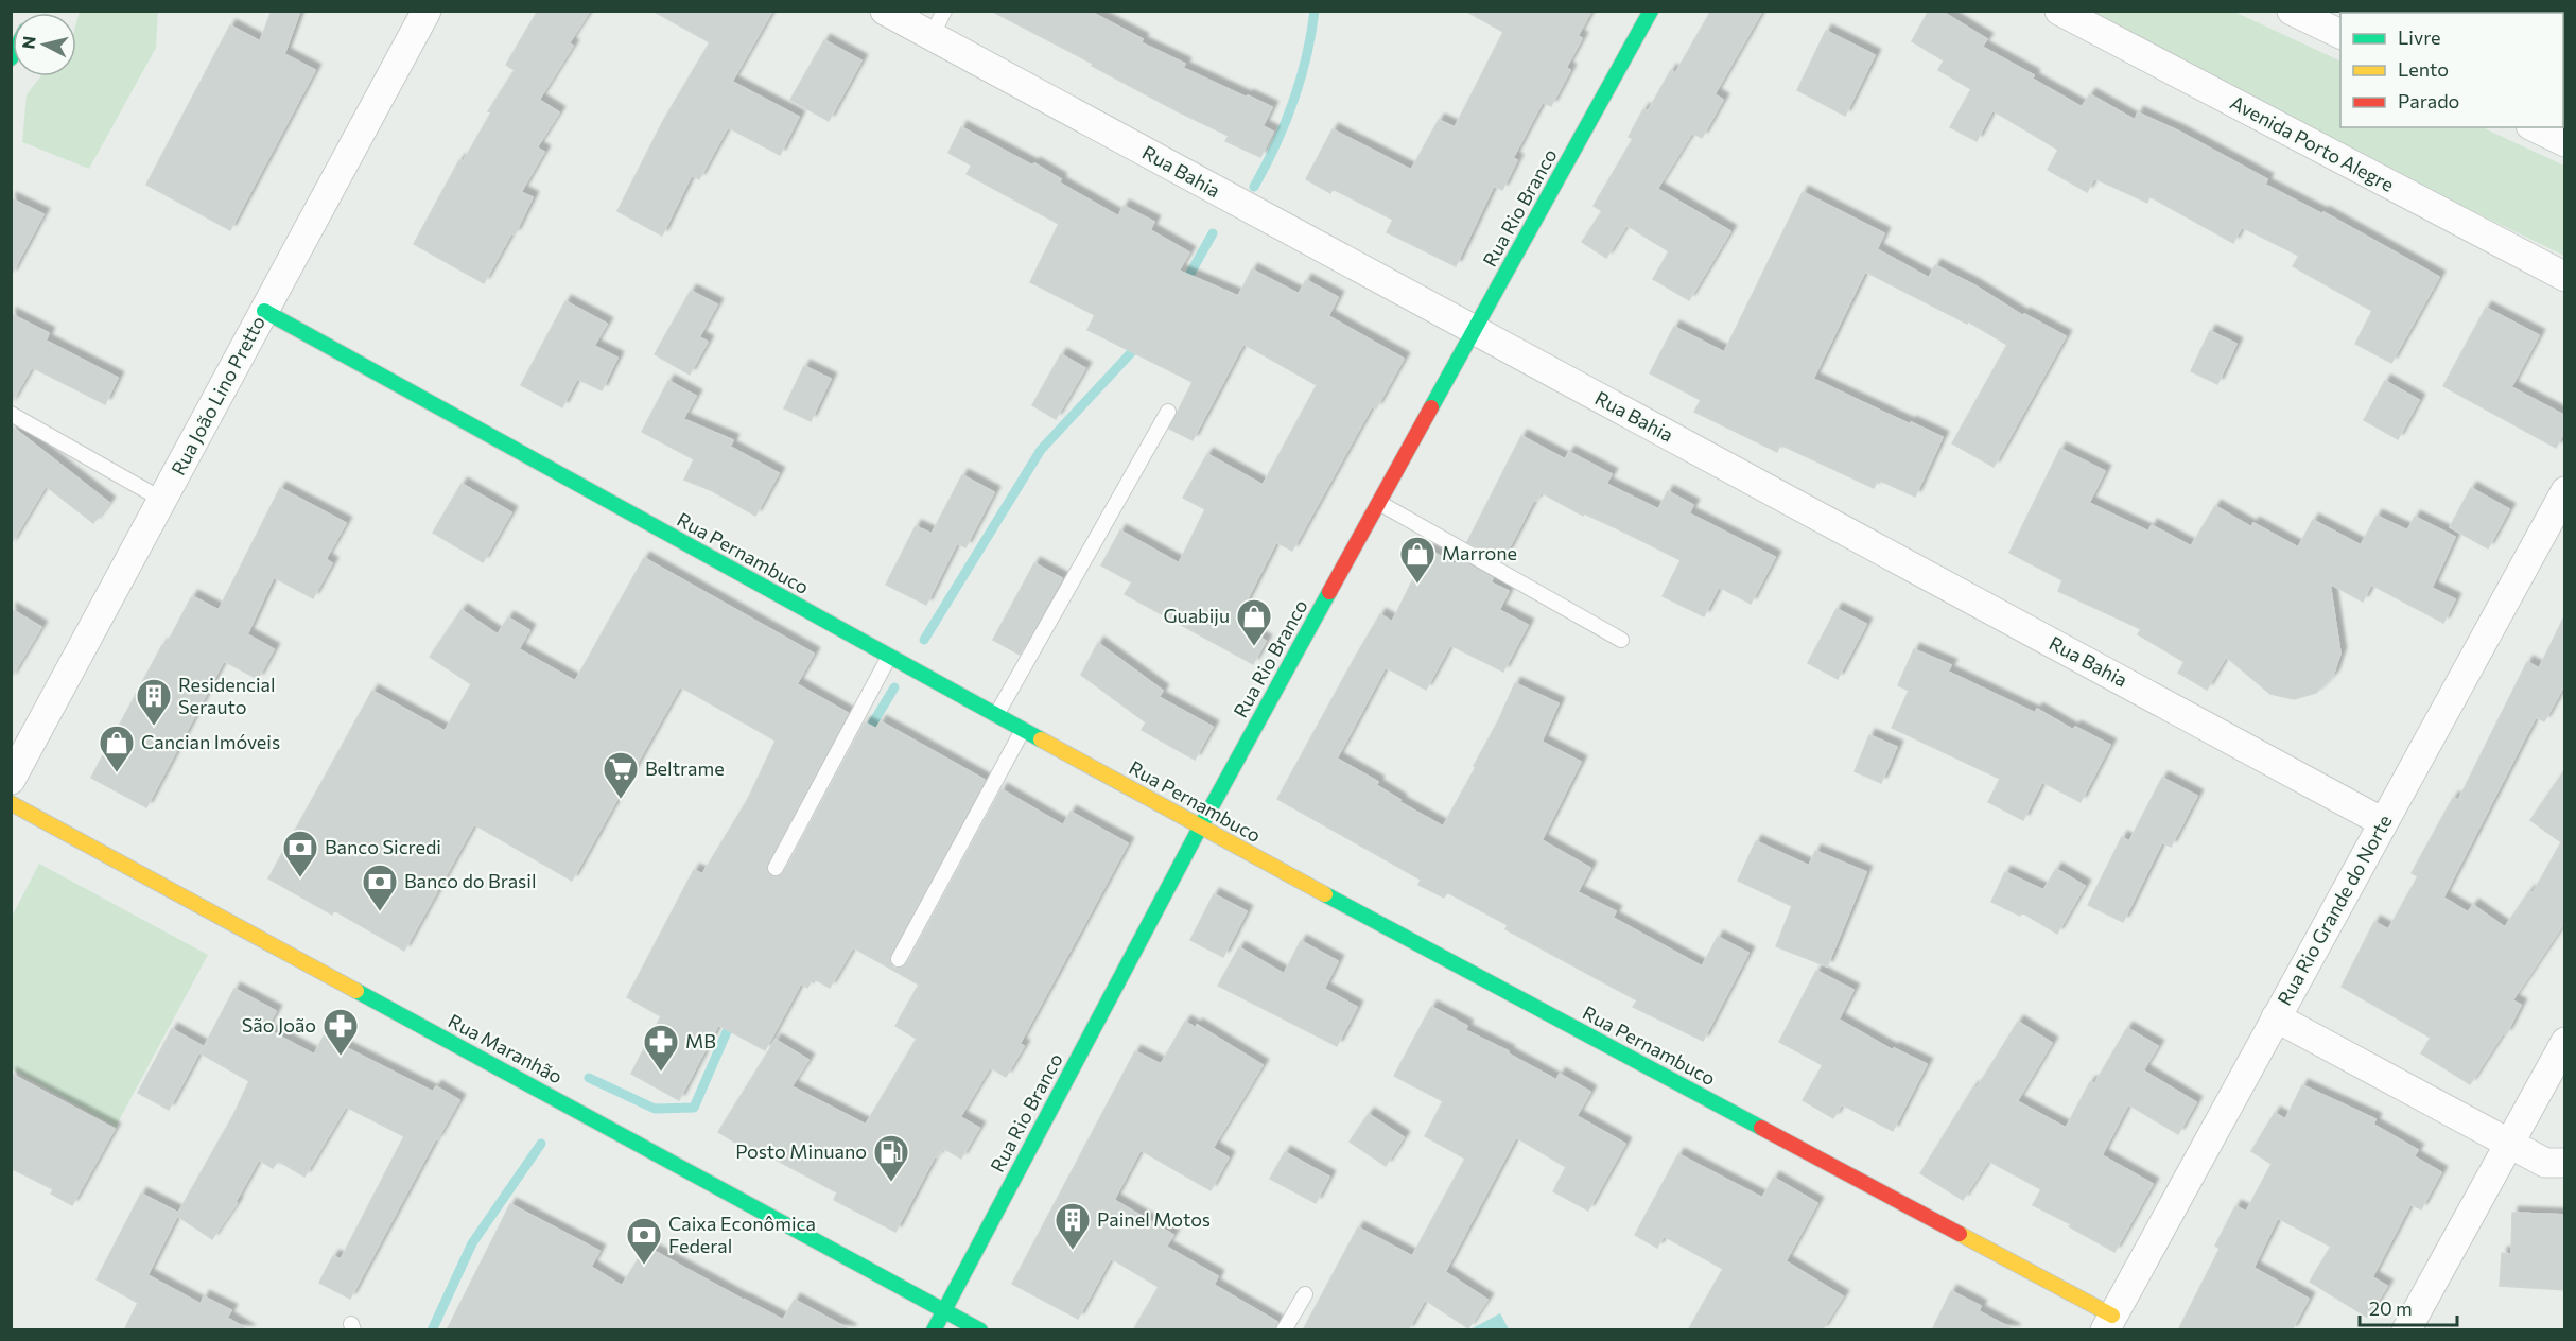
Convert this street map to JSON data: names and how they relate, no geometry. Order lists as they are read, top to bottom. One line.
{"streets":{"main road":["Rua Rio Branco","Rua Pernambuco","Rua Maranhão"],"street":["Avenida Porto Alegre","Rua Bahia","Rua João Lino Pretto","Rua Rio Grande do Norte"]},"crossings":[["Rua Bahia","Rua Rio Branco"],["Rua Bahia","Rua Rio Grande do Norte"],["Rua Rio Branco","Rua Pernambuco"],["Rua Rio Branco","Rua Maranhão"],["Rua João Lino Pretto","Rua Pernambuco"],["Rua Pernambuco","Rua Rio Grande do Norte"]],"places":{"shop":["Marrone","Guabiju","Cancian Imóveis"],"building":["Residencial Serauto","Painel Motos"],"supermarket":["Beltrame"],"bank":["Banco Sicredi","Banco do Brasil","Caixa Econômica Federal"],"pharmacy":["São João","MB"],"fuel station":["Posto Minuano"]},"legend":["Livre","Lento","Parado"],"scale_bar":"20 m","north":"left"}
